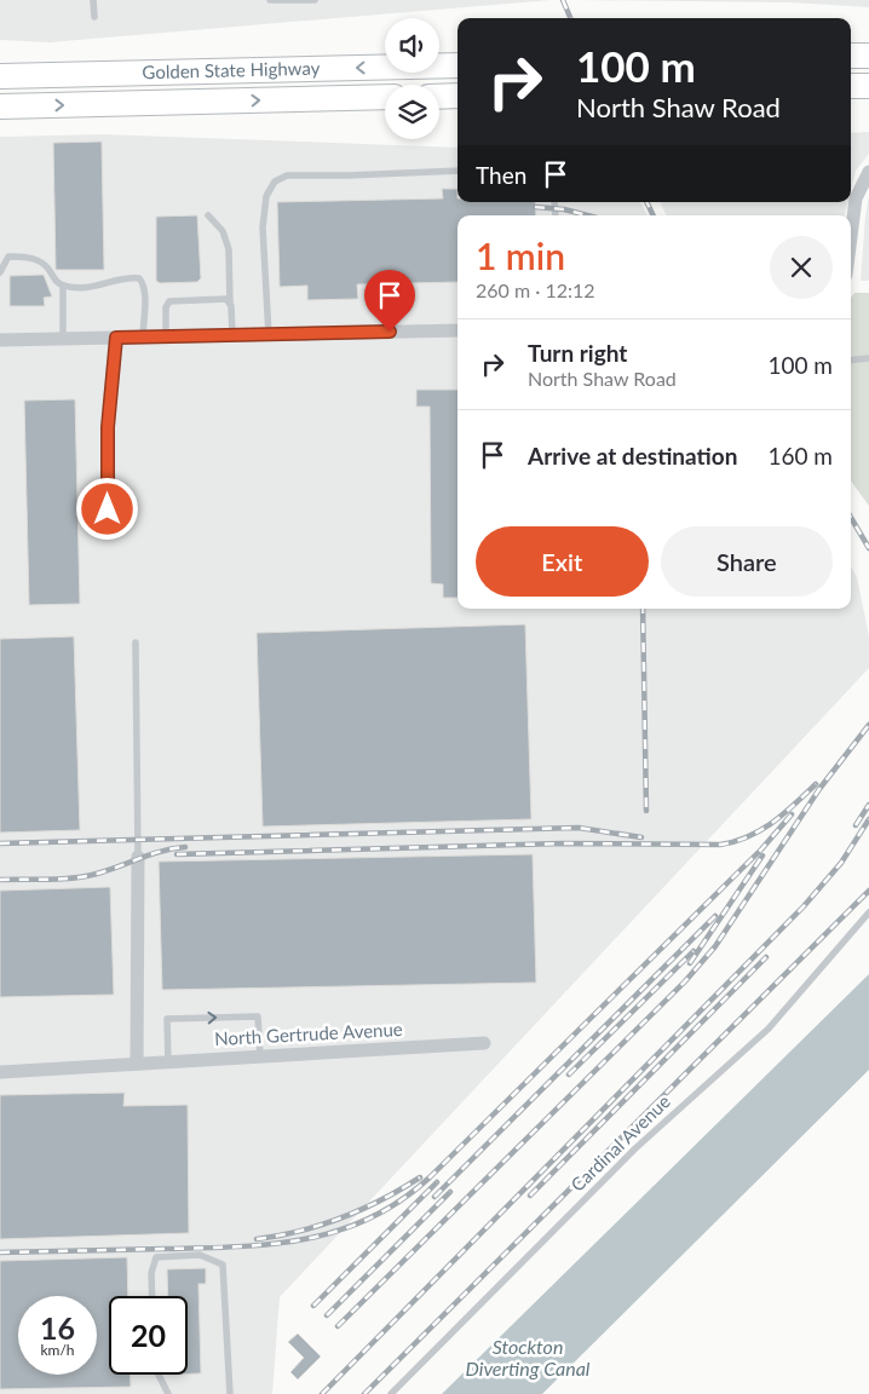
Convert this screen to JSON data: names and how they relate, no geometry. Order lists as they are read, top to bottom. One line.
{"streets":{"highway":["Golden State Highway"],"street":["North Gertrude Avenue"],"lane":["Cardinal Avenue"]},"water":["Stockton Diverting Canal"],"page":{"turn":["100 m","North Shaw Road"],"then":"Then","heading":["1 min","260 m · 12:12"],"list":[{"name":"Turn right","note":"North Shaw Road","value":"100 m"},{"name":"Arrive at destination","value":"160 m"}],"buttons":["Exit","Share"],"speed":"16 km/h","limit":"20"}}
